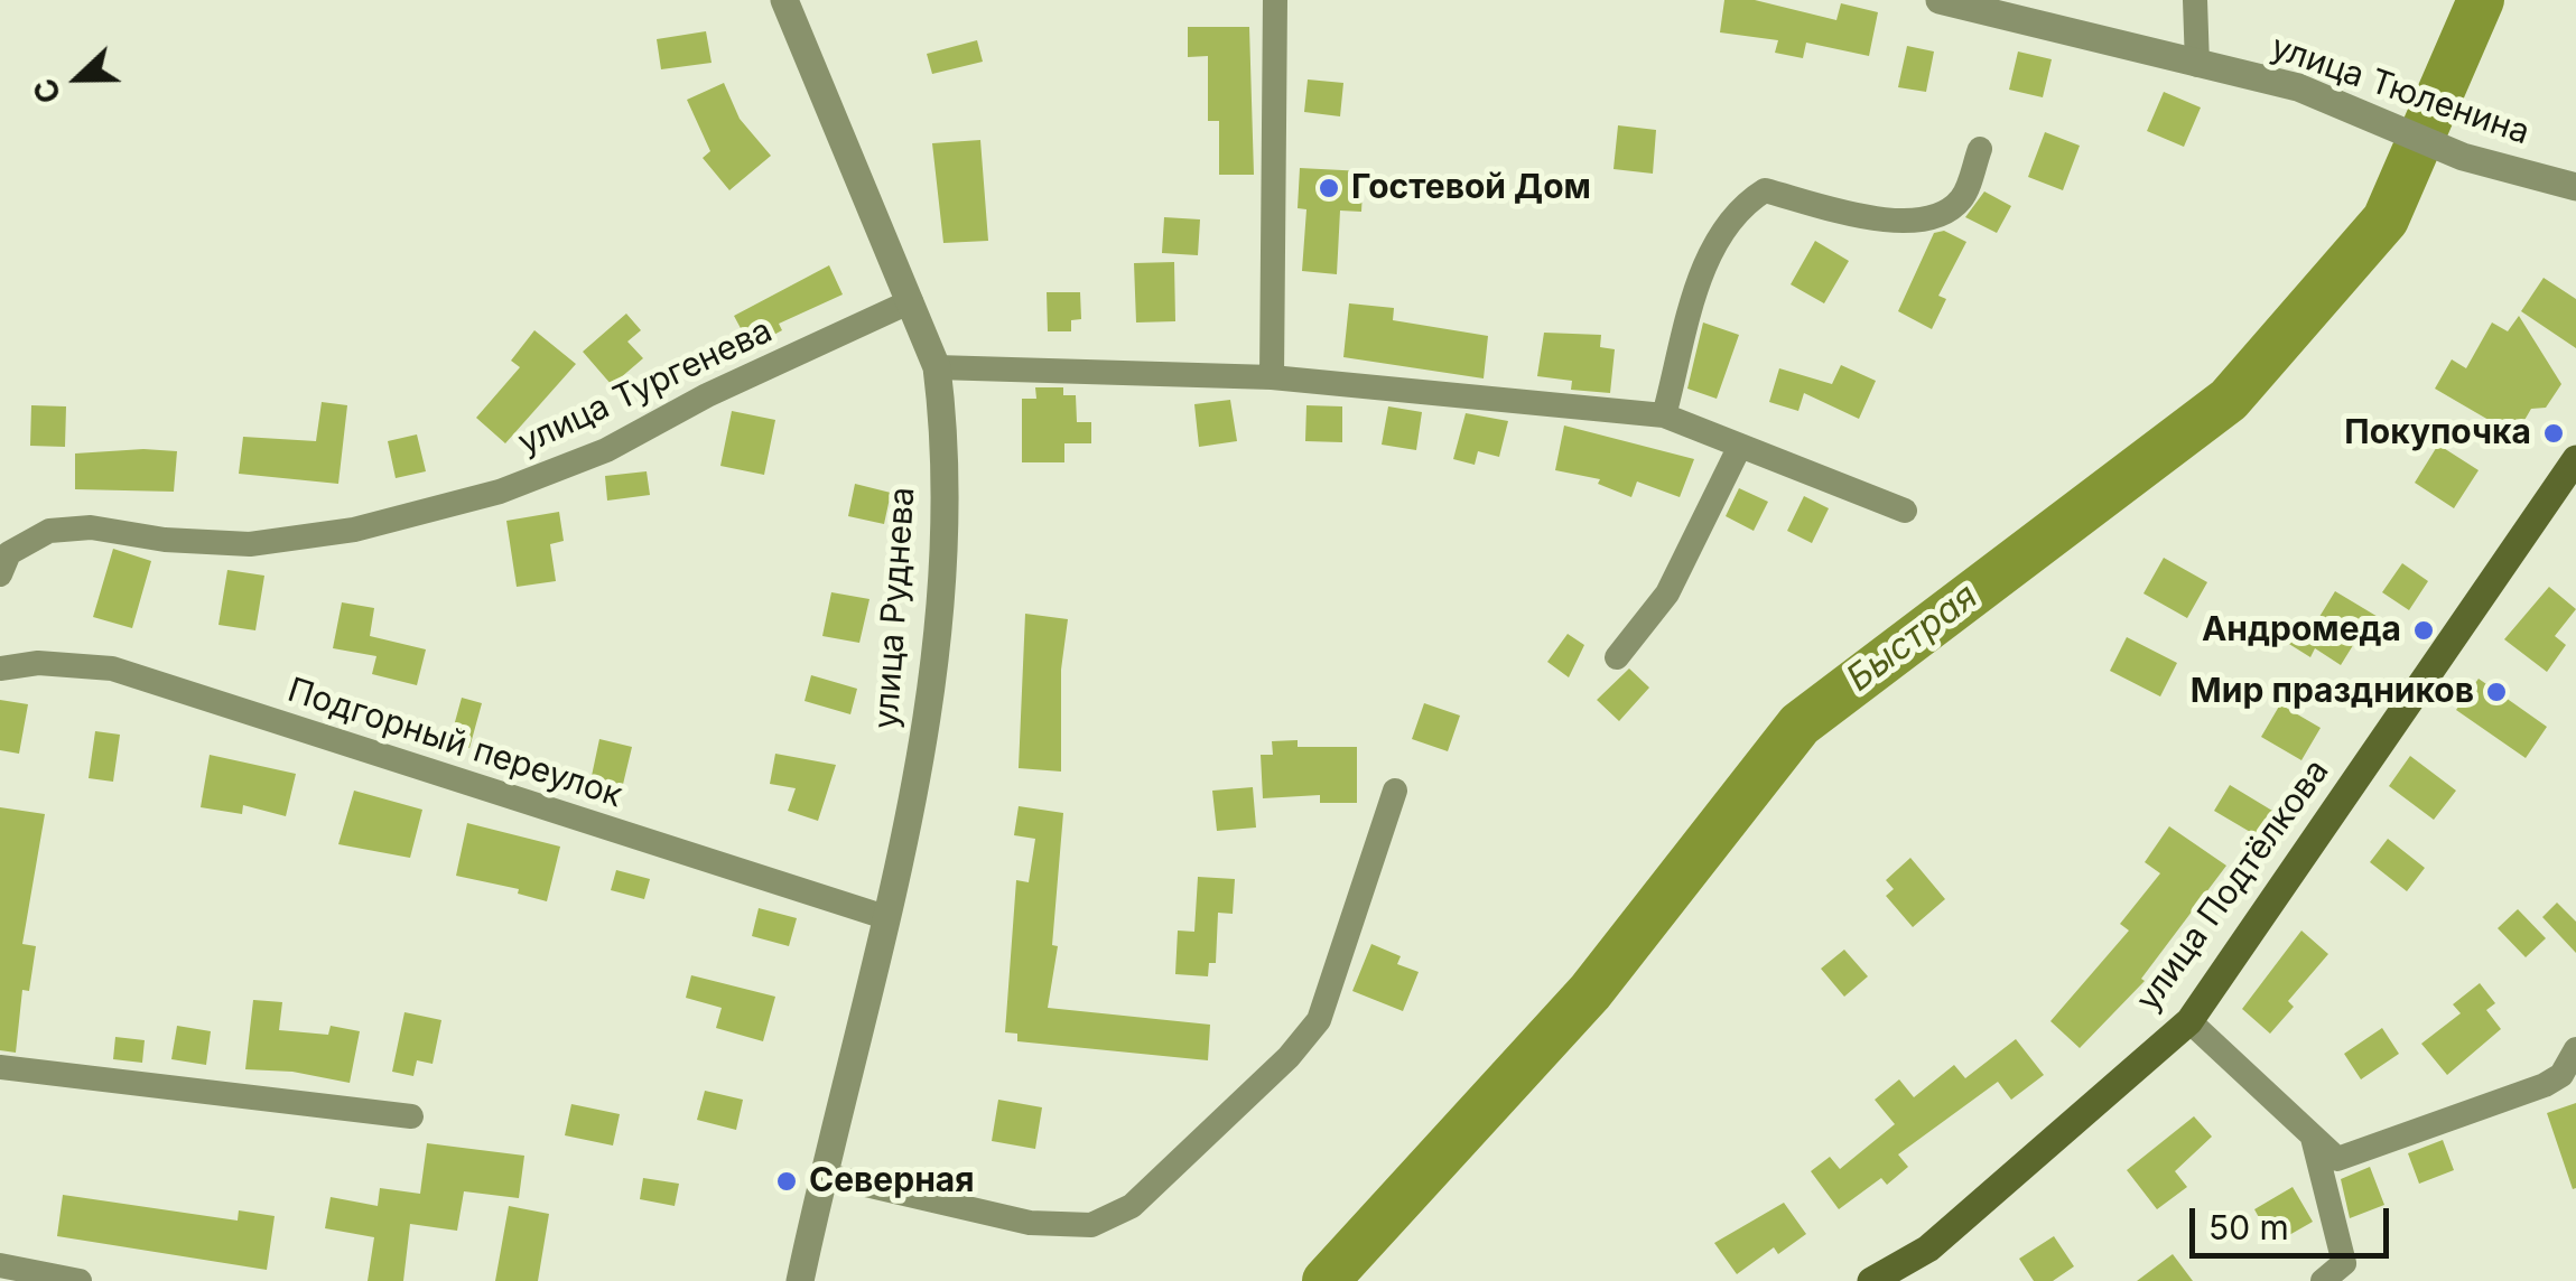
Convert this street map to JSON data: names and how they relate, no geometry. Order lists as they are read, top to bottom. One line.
{"streets":{"main road":["улица Подтёлкова"],"street":["улица Тюленина","улица Тургенева","улица Руднева","Подгорный переулок"]},"crossings":[["улица Тургенева","улица Руднева"],["улица Руднева","Подгорный переулок"]],"water":["Быстрая"],"places":["Гостевой Дом","Покупочка","Андромеда","Мир праздников","Северная"],"scale_bar":"50 m","north":"left"}
